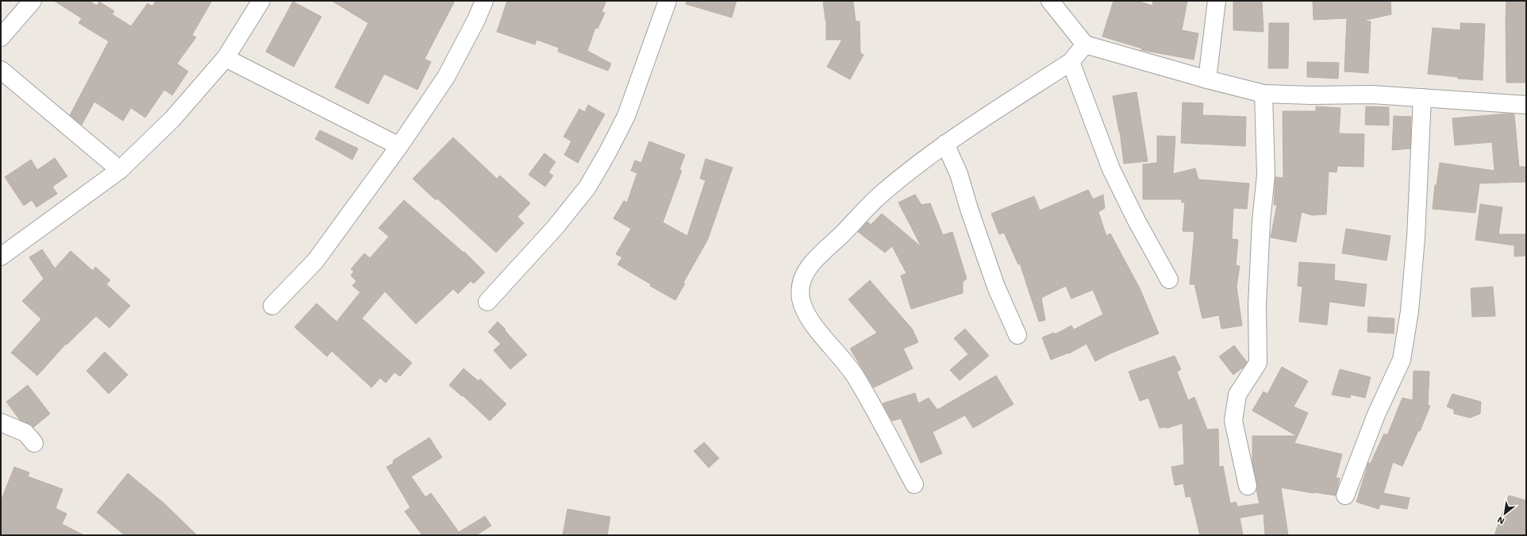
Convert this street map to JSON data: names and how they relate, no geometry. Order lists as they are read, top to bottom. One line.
{"north":"bottom left"}
